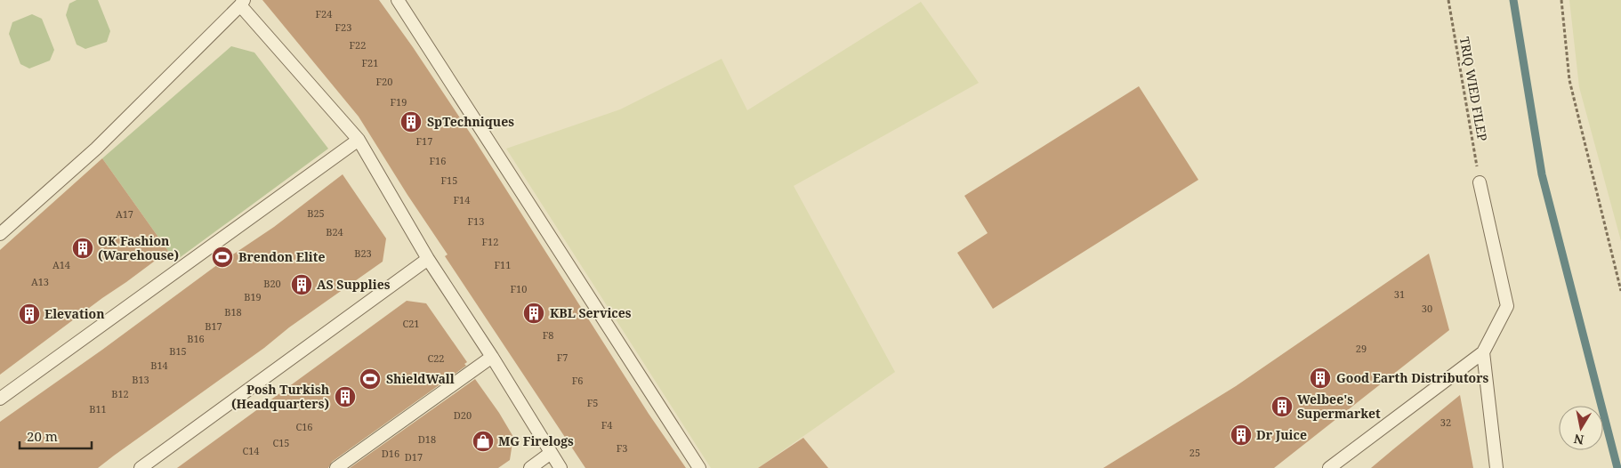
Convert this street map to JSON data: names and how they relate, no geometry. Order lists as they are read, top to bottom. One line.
{"streets":{"path":["TRIQ WIED FILEP"]},"places":{"building":["SpTechniques","OK Fashion (Warehouse)","AS Supplies","KBL Services","Elevation","Good Earth Distributors","Posh Turkish (Headquarters)","Welbee's Supermarket","Dr Juice"],"sports":["Brendon Elite","ShieldWall"],"shop":["MG Firelogs"]},"house_numbers":["F24","F23","F22","F21","F20","F19","F17","F16","F15","F14","B25","A17","F13","B24","F12","B23","A14","F11","A13","B20","F10","31","B19","30","B18","C21","B17","F8","B16","29","B15","F7","C22","B14","B13","F6","B12","F5","B11","D20","32","F4","C16","D18","C15","F3","C14","25","D16","D17"],"scale_bar":"20 m","north":"bottom"}
